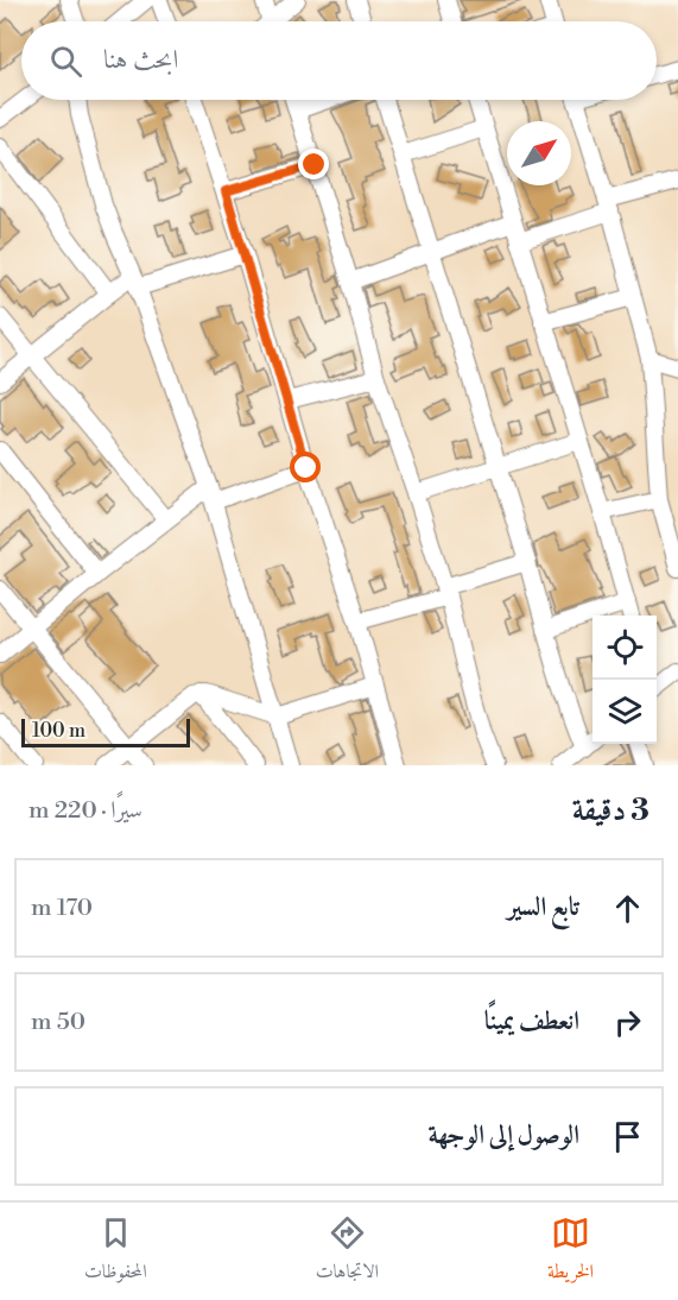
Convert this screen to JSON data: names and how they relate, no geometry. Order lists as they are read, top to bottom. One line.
{"scale_bar":"100 m","north":"top right","page":{"search":"ابحث هنا","scale":"100 m","heading":["3 دقيقة","سيرًا · 220 m"],"list":[["تابع السير","170 m"],["انعطف يمينًا","50 m"],"الوصول إلى الوجهة"],"nav":["الخريطة","الاتجاهات","المحفوظات"]}}
